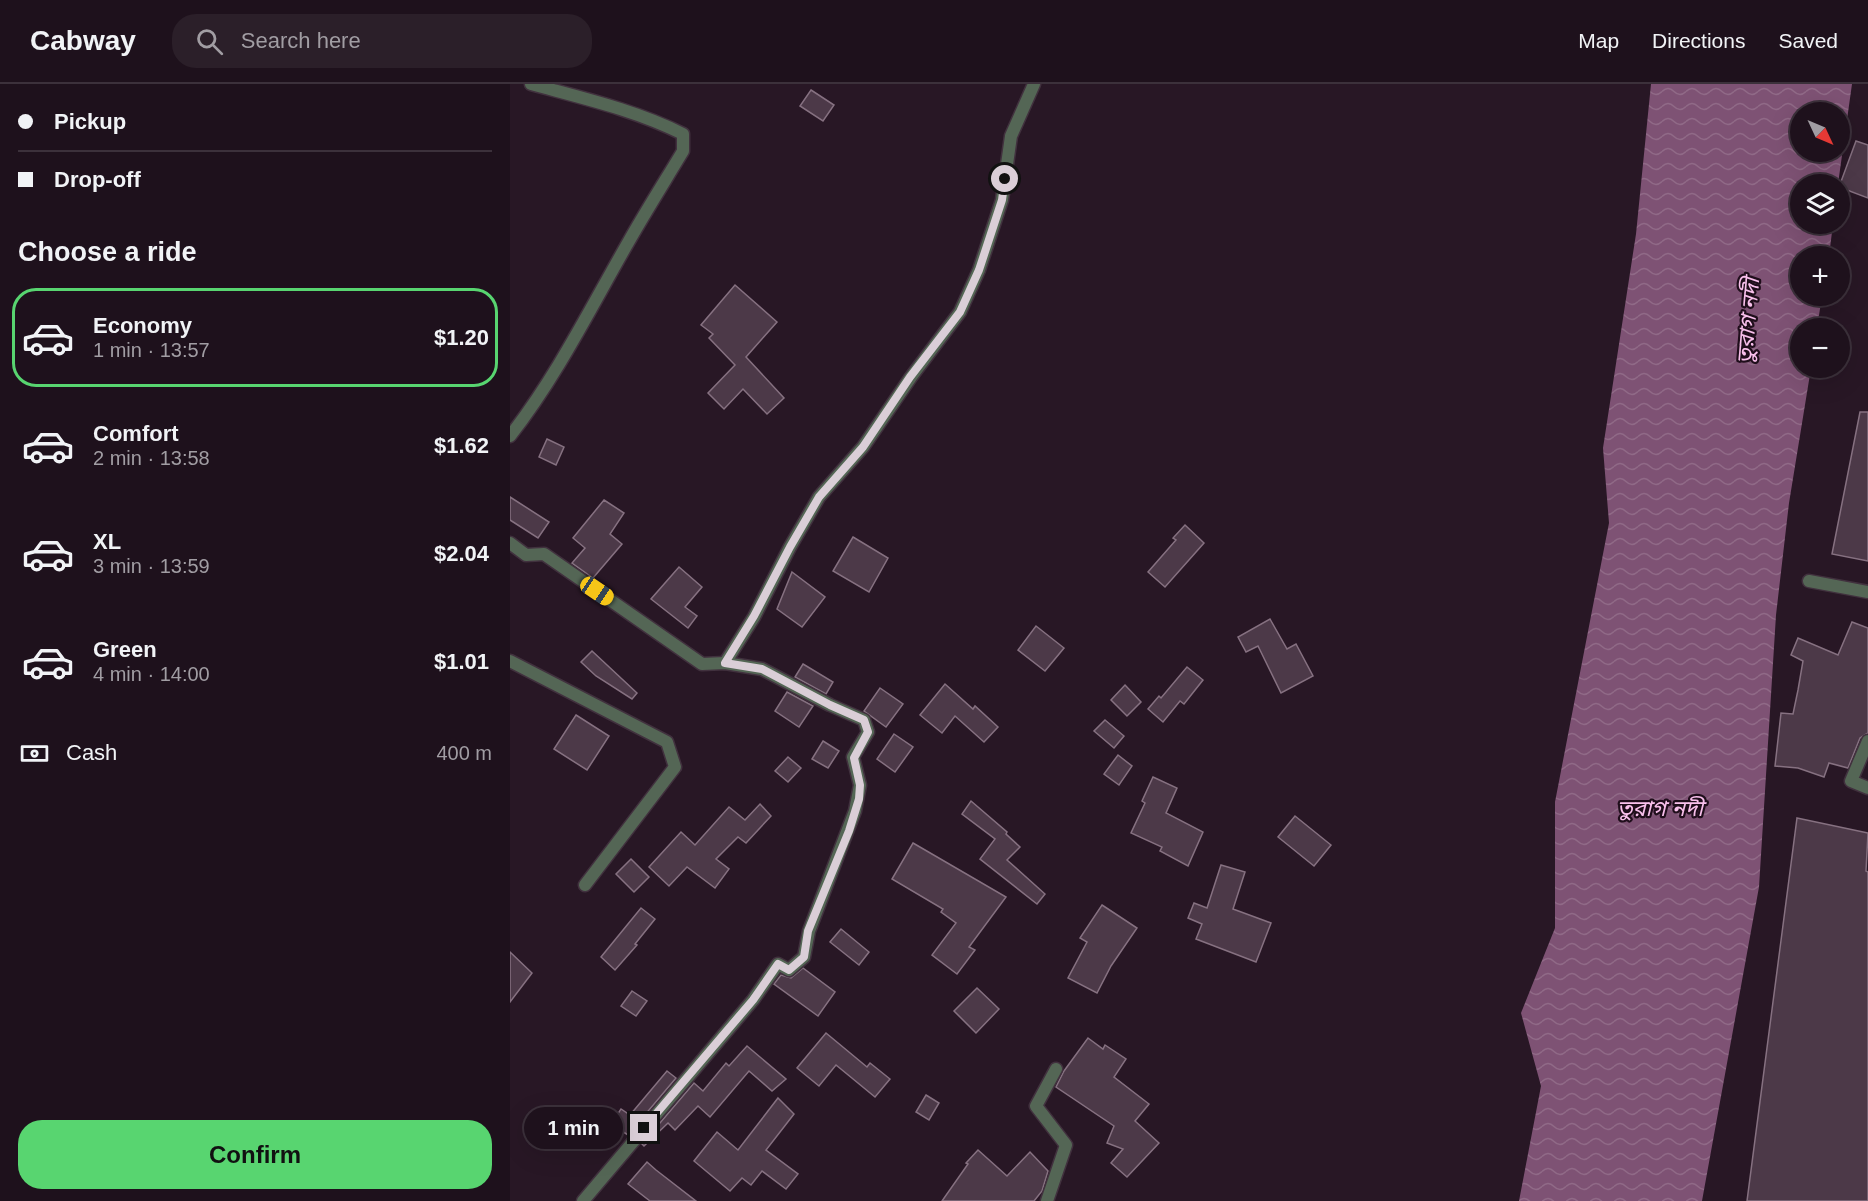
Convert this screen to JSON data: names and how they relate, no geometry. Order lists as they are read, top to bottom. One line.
{"water":["তুরাগ নদী"],"north":"bottom right","page":{"header":"Cabway","search":"Search here","nav":["Map","Directions","Saved"],"banner":["Pickup","Drop-off"],"map_buttons":["+","−"],"heading":"Choose a ride","list":[{"name":"Economy","note":"1 min · 13:57","value":"$1.20"},{"name":"Comfort","note":"2 min · 13:58","value":"$1.62"},{"name":"XL","note":"3 min · 13:59","value":"$2.04"},{"name":"Green","note":"4 min · 14:00","value":"$1.01"}],"pay":["Cash","400 m"],"bubble":"1 min","buttons":"Confirm"}}
